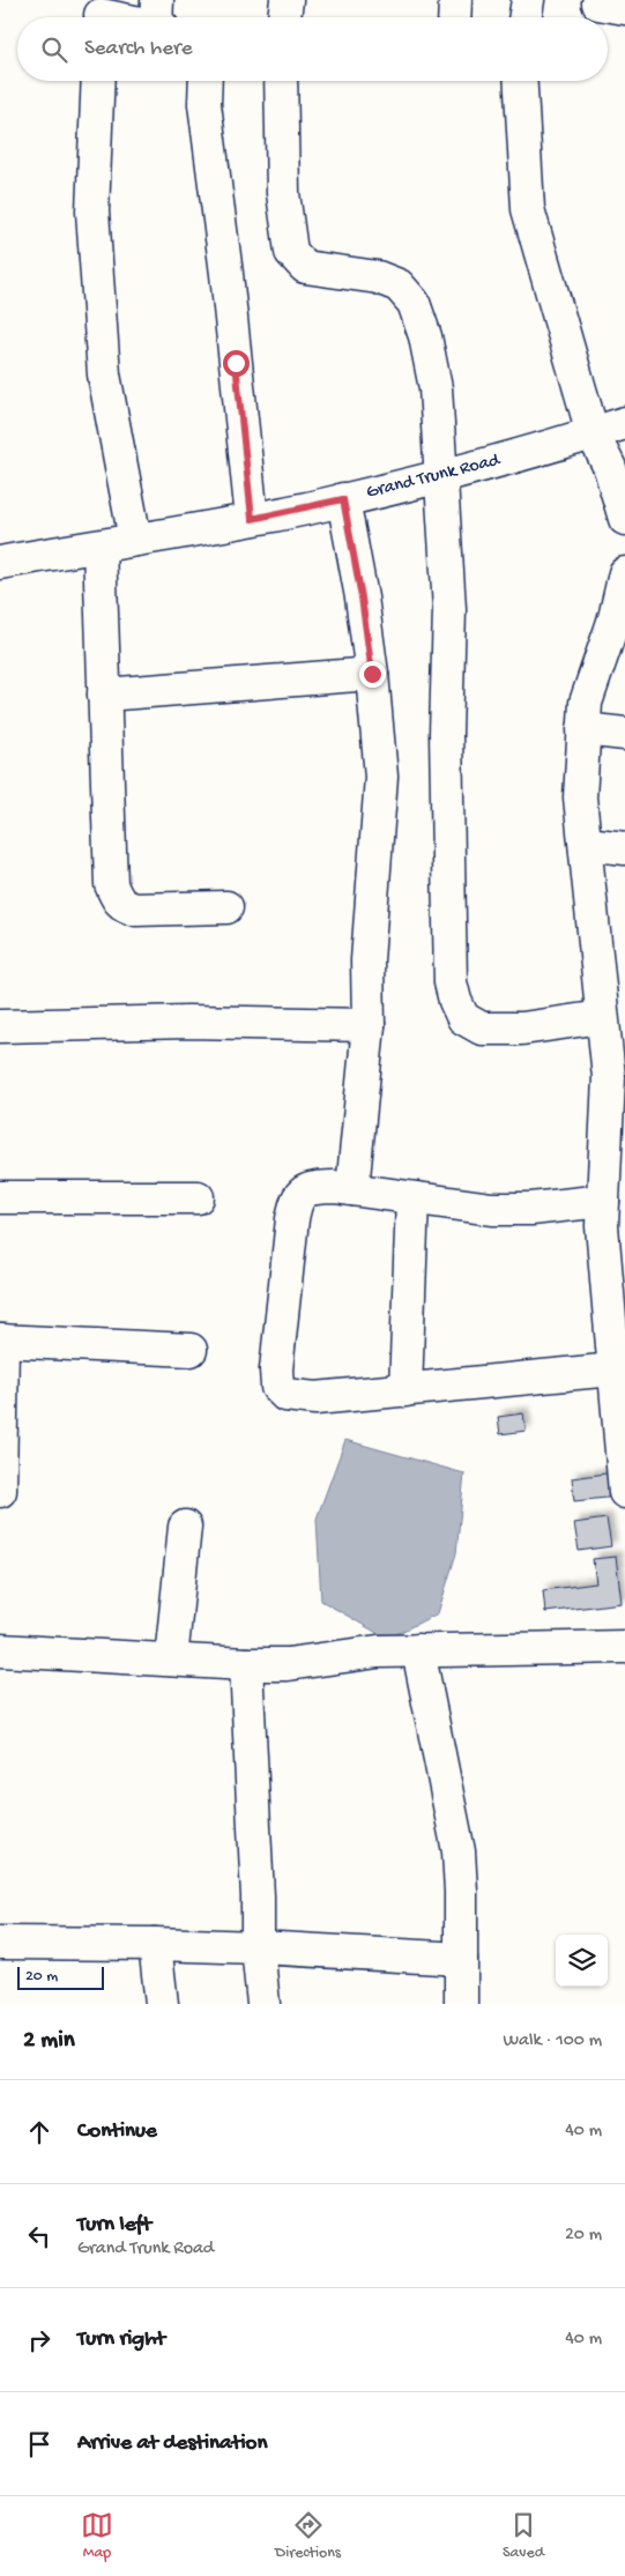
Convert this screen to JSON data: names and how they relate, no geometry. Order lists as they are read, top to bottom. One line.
{"streets":{"street":["Grand Trunk Road"]},"scale_bar":"20 m","page":{"search":"Search here","scale":"20 m","heading":["2 min","Walk · 100 m"],"list":[["Continue","40 m"],["Turn left","Grand Trunk Road","20 m"],["Turn right","40 m"],"Arrive at destination"],"nav":["Map","Directions","Saved"]}}
